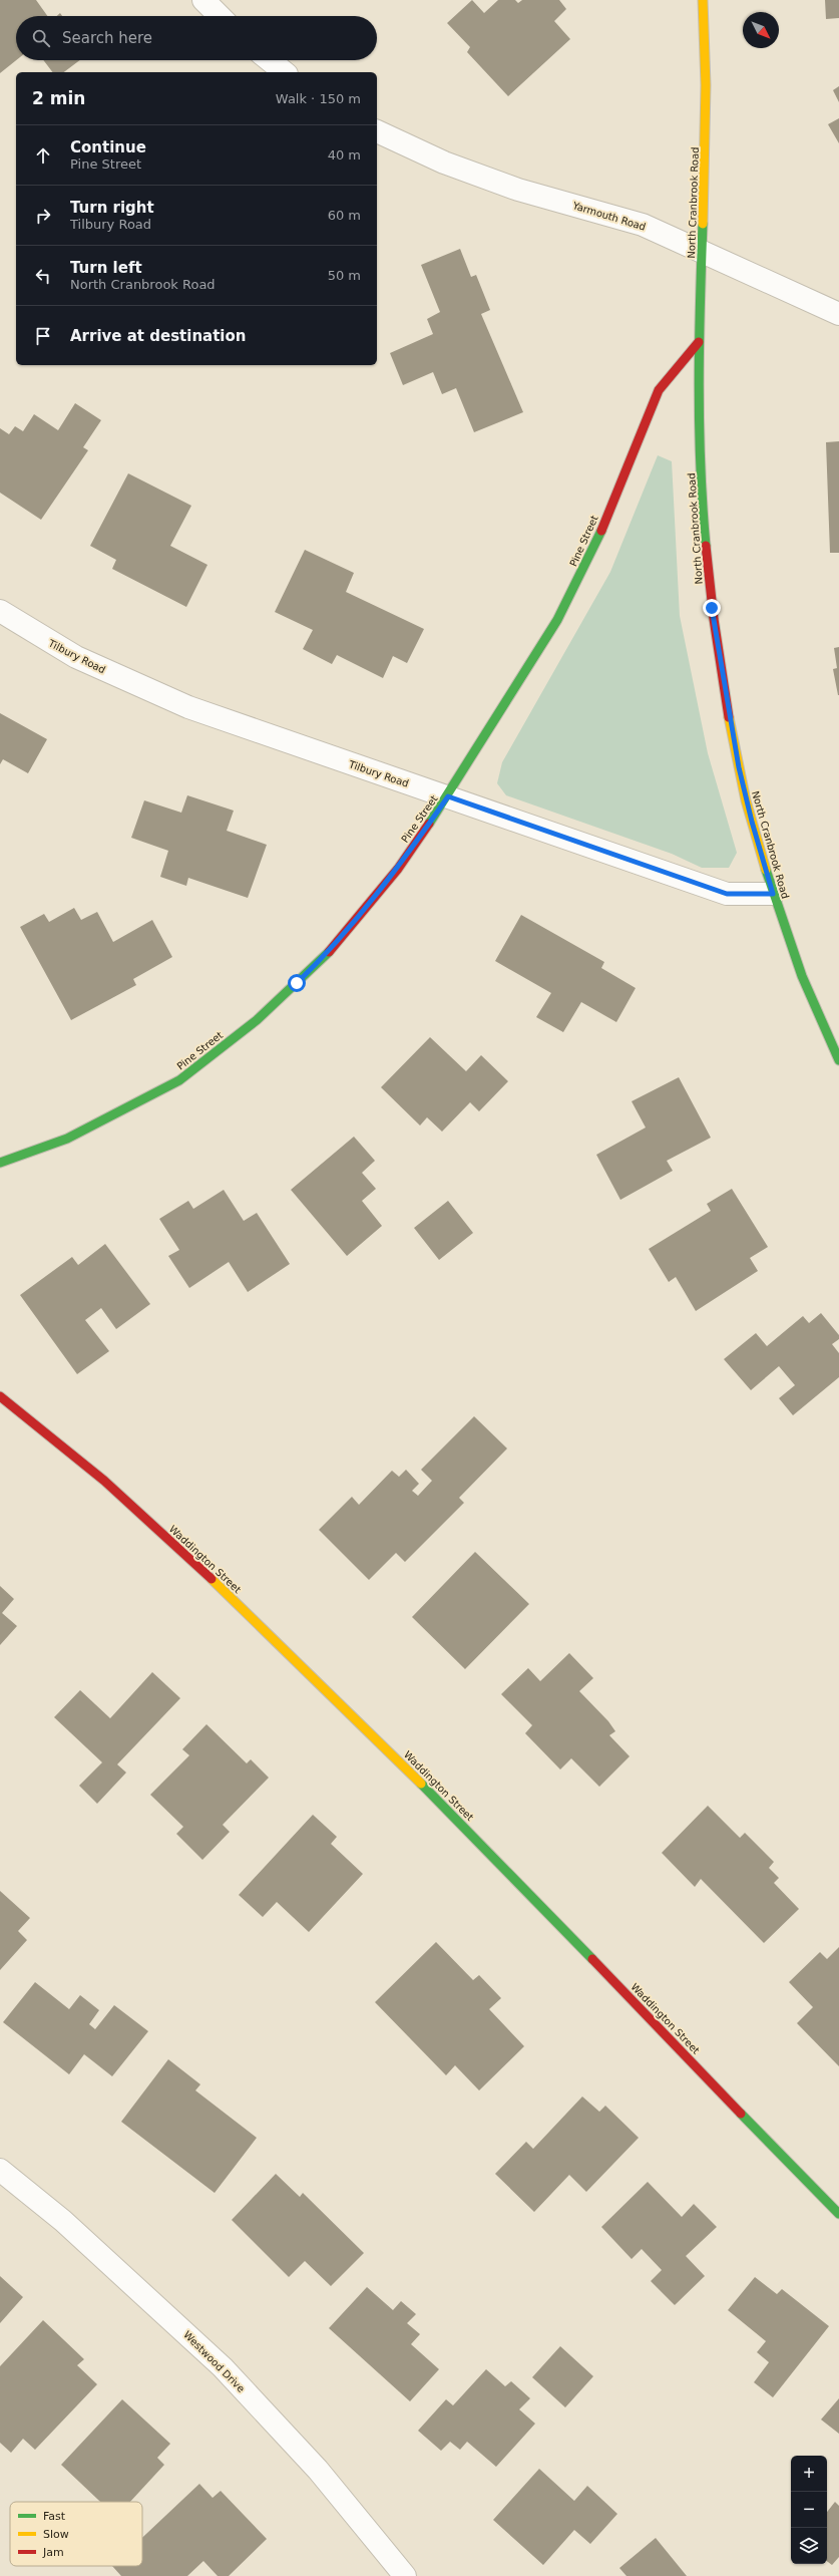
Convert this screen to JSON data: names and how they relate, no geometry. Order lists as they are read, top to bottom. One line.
{"streets":{"street":["North Cranbrook Road","Yarmouth Road","Pine Street","Tilbury Road","Waddington Street","Westwood Drive"]},"crossings":[["North Cranbrook Road","Yarmouth Road"],["North Cranbrook Road","Pine Street"],["North Cranbrook Road","Tilbury Road"],["Pine Street","Tilbury Road"]],"legend":["Fast","Slow","Jam"],"north":"bottom right","page":{"search":"Search here","heading":["2 min","Walk · 150 m"],"list":[["Continue","Pine Street","40 m"],["Turn right","Tilbury Road","60 m"],["Turn left","North Cranbrook Road","50 m"],"Arrive at destination"],"map_buttons":["+","−"]}}
